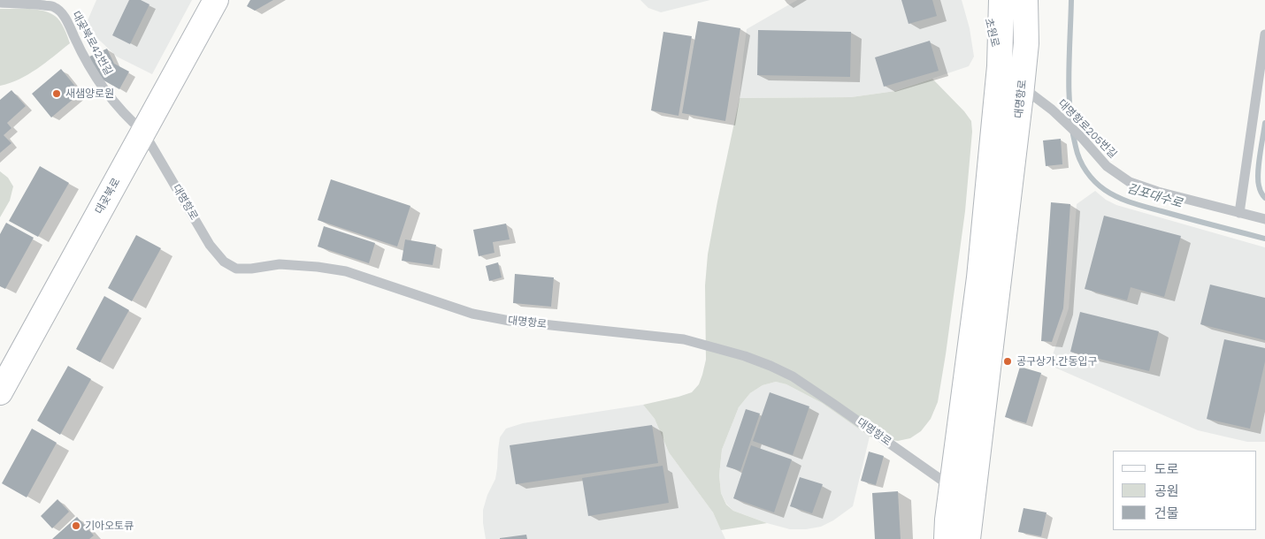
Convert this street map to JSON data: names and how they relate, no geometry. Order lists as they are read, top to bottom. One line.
{"streets":{"main road":["초원로","대명항로","대곶북로"],"lane":["대곶북로42번길","대명항로205번길"]},"crossings":[["초원로","대명항로"],["대곶북로42번길","대명항로"],["대곶북로42번길","대곶북로"],["대명항로","대명항로205번길"],["대명항로","대곶북로"]],"water":["김포대수로"],"places":["새샘양로원","공구상가.간동입구","기아오토큐"],"legend":["도로","공원","건물"]}
